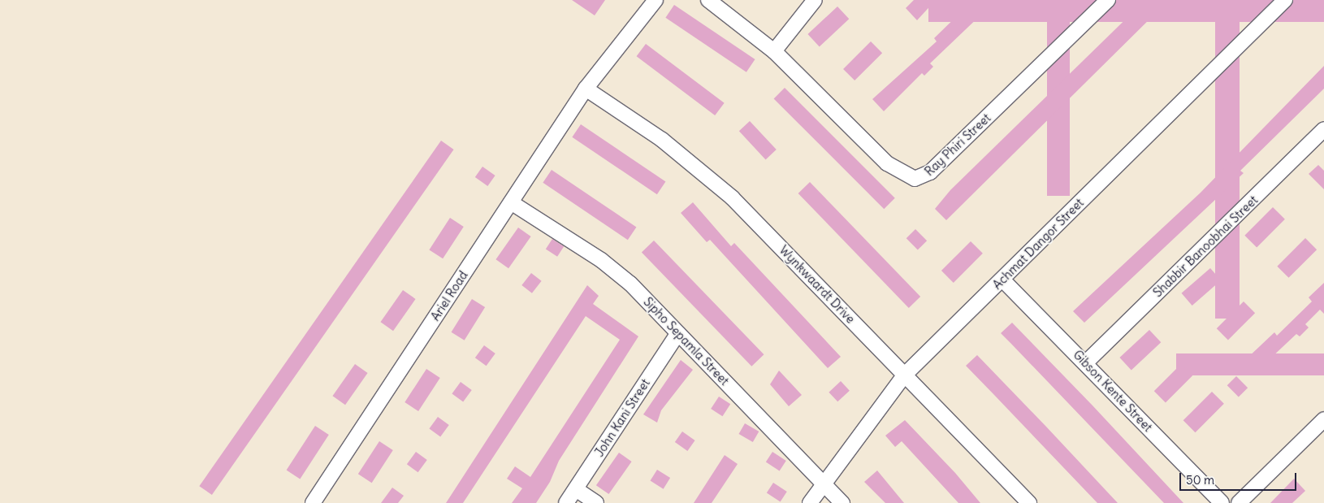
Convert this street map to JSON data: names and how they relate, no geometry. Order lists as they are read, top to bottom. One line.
{"streets":{"street":["Ray Phiri Street","Achmat Dangor Street","Shabbir Banoobhai Street","Wynkwaardt Drive","Ariel Road","Sipho Sepamla Street","Gibson Kente Street","John Kani Street"]},"crossings":[["Achmat Dangor Street","Wynkwaardt Drive"],["Achmat Dangor Street","Sipho Sepamla Street"],["Achmat Dangor Street","Gibson Kente Street"],["Shabbir Banoobhai Street","Gibson Kente Street"],["Wynkwaardt Drive","Ariel Road"],["Ariel Road","Sipho Sepamla Street"],["Sipho Sepamla Street","John Kani Street"]],"scale_bar":"50 m"}
